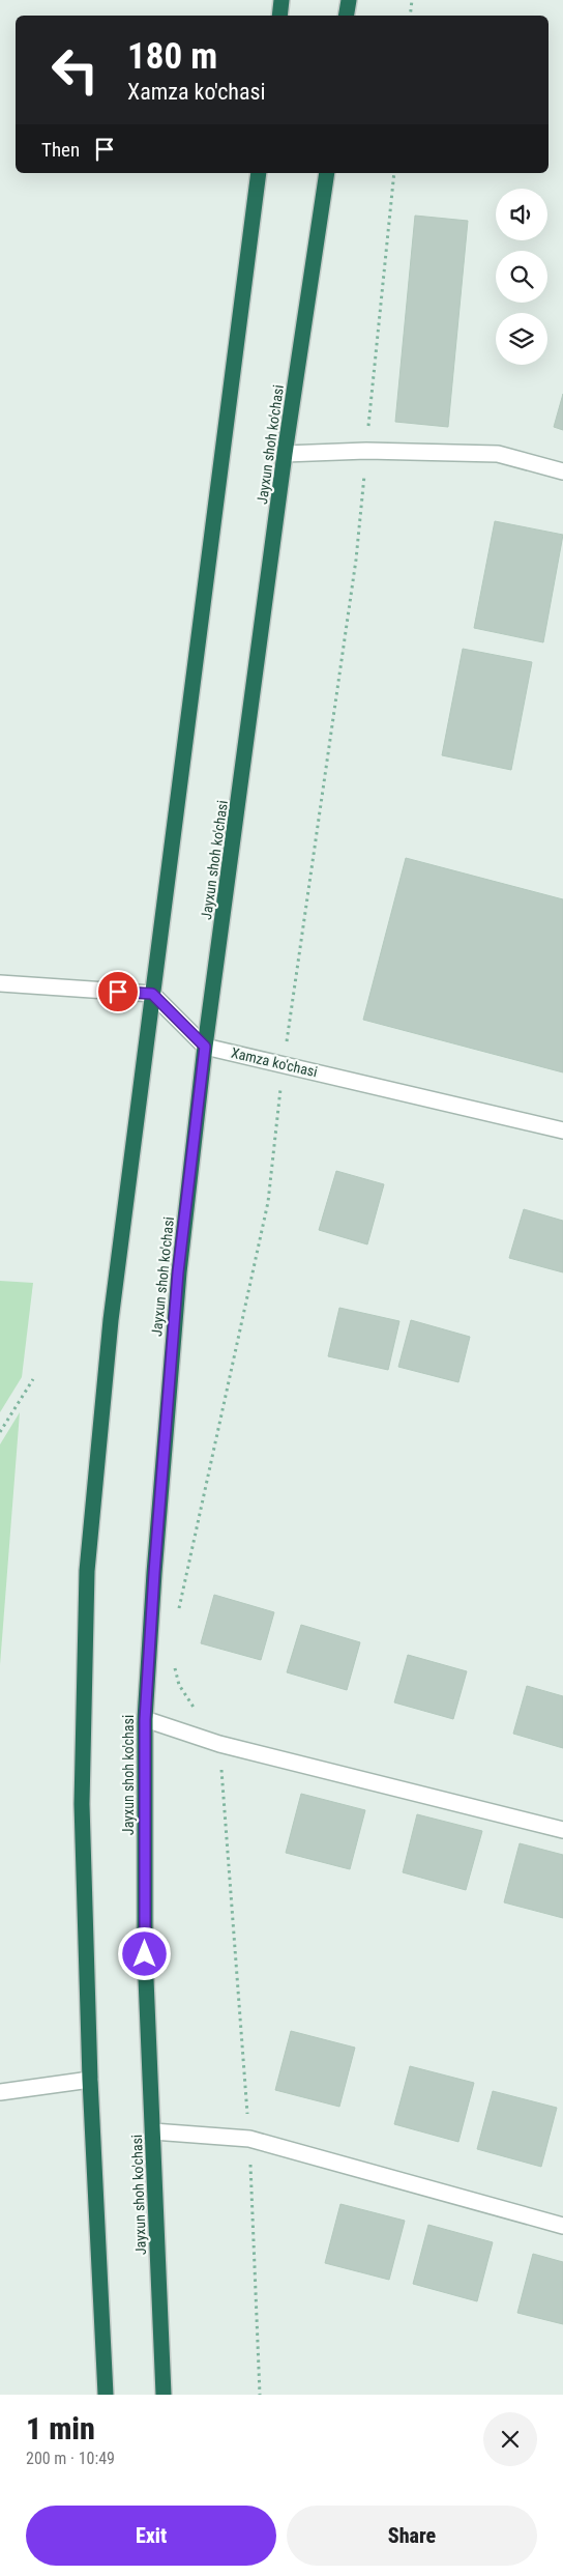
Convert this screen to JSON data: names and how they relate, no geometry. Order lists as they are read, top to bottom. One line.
{"streets":{"highway":["Jayxun shoh ko'chasi"],"street":["Xamza ko'chasi"]},"crossings":[["Jayxun shoh ko'chasi","Xamza ko'chasi"]],"page":{"turn":["180 m","Xamza ko'chasi"],"then":"Then","heading":["1 min","200 m · 10:49"],"buttons":["Exit","Share"]}}
